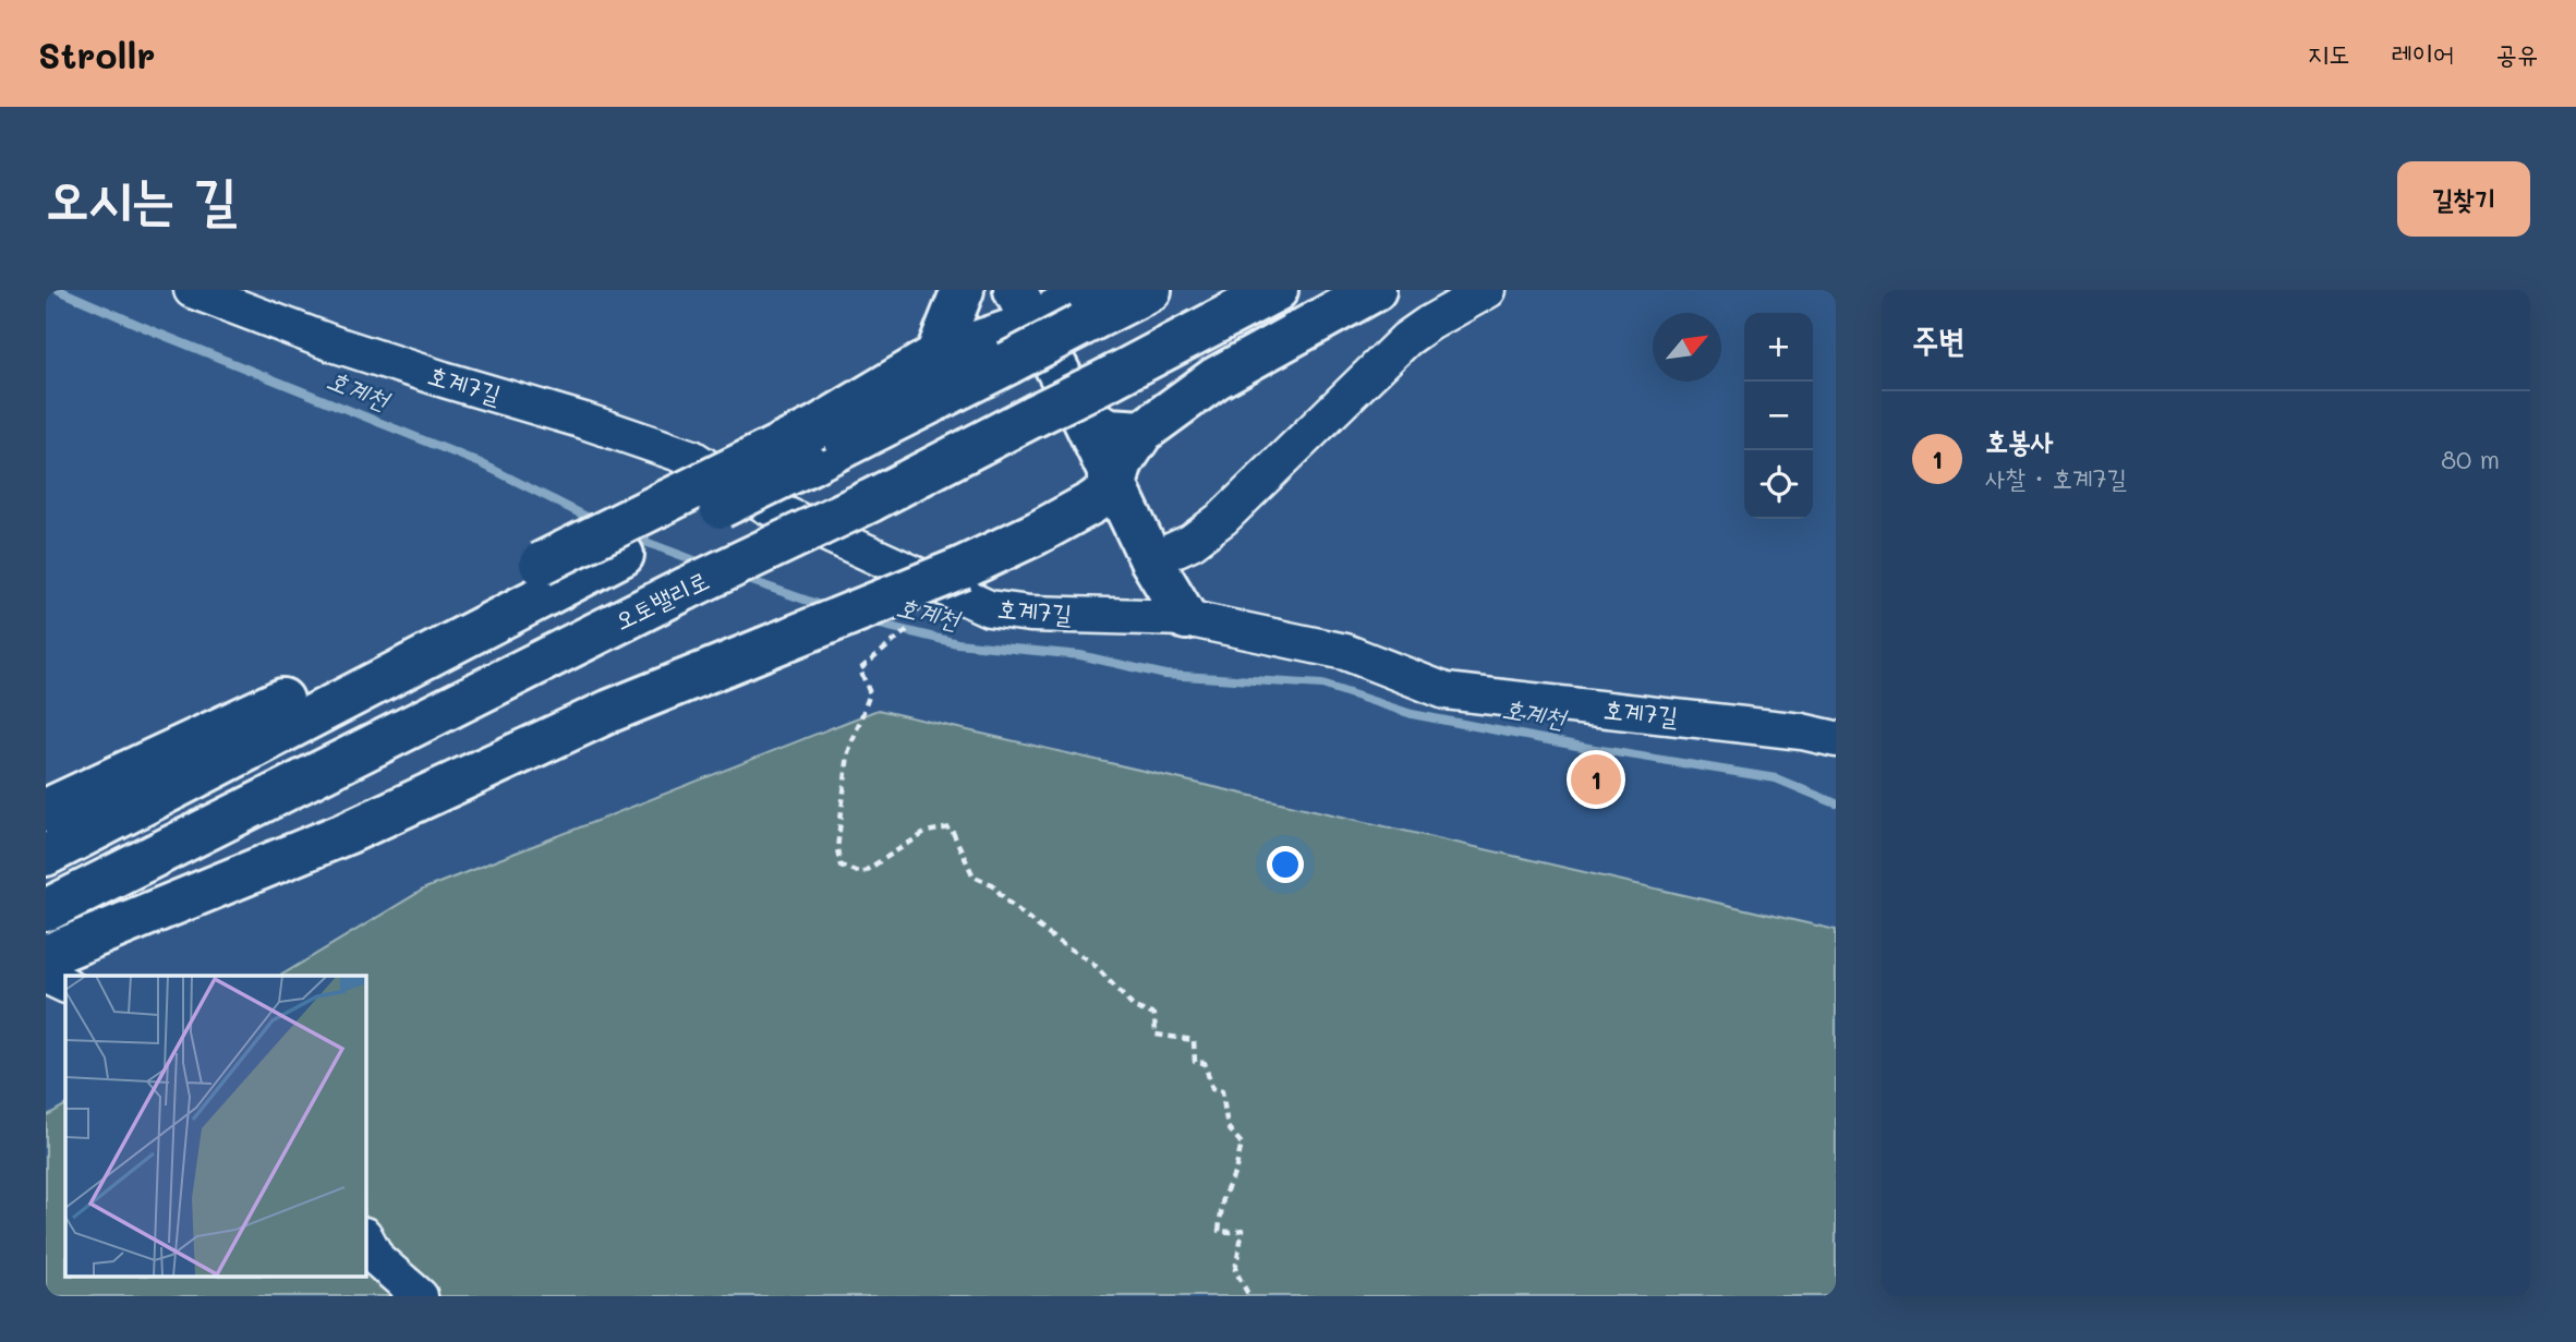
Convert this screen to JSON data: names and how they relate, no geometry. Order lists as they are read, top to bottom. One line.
{"streets":{"main road":["오토밸리로"],"street":["호계7길"]},"water":["호계천"],"north":"top right","page":{"header":"Strollr","nav":["지도","레이어","공유"],"buttons":"길찾기","title":"오시는 길","heading":"주변","map_buttons":["+","−"],"list":[{"mark":"1","name":"호봉사","note":"사찰 · 호계7길","value":"80 m"}],"pins":"1"}}
